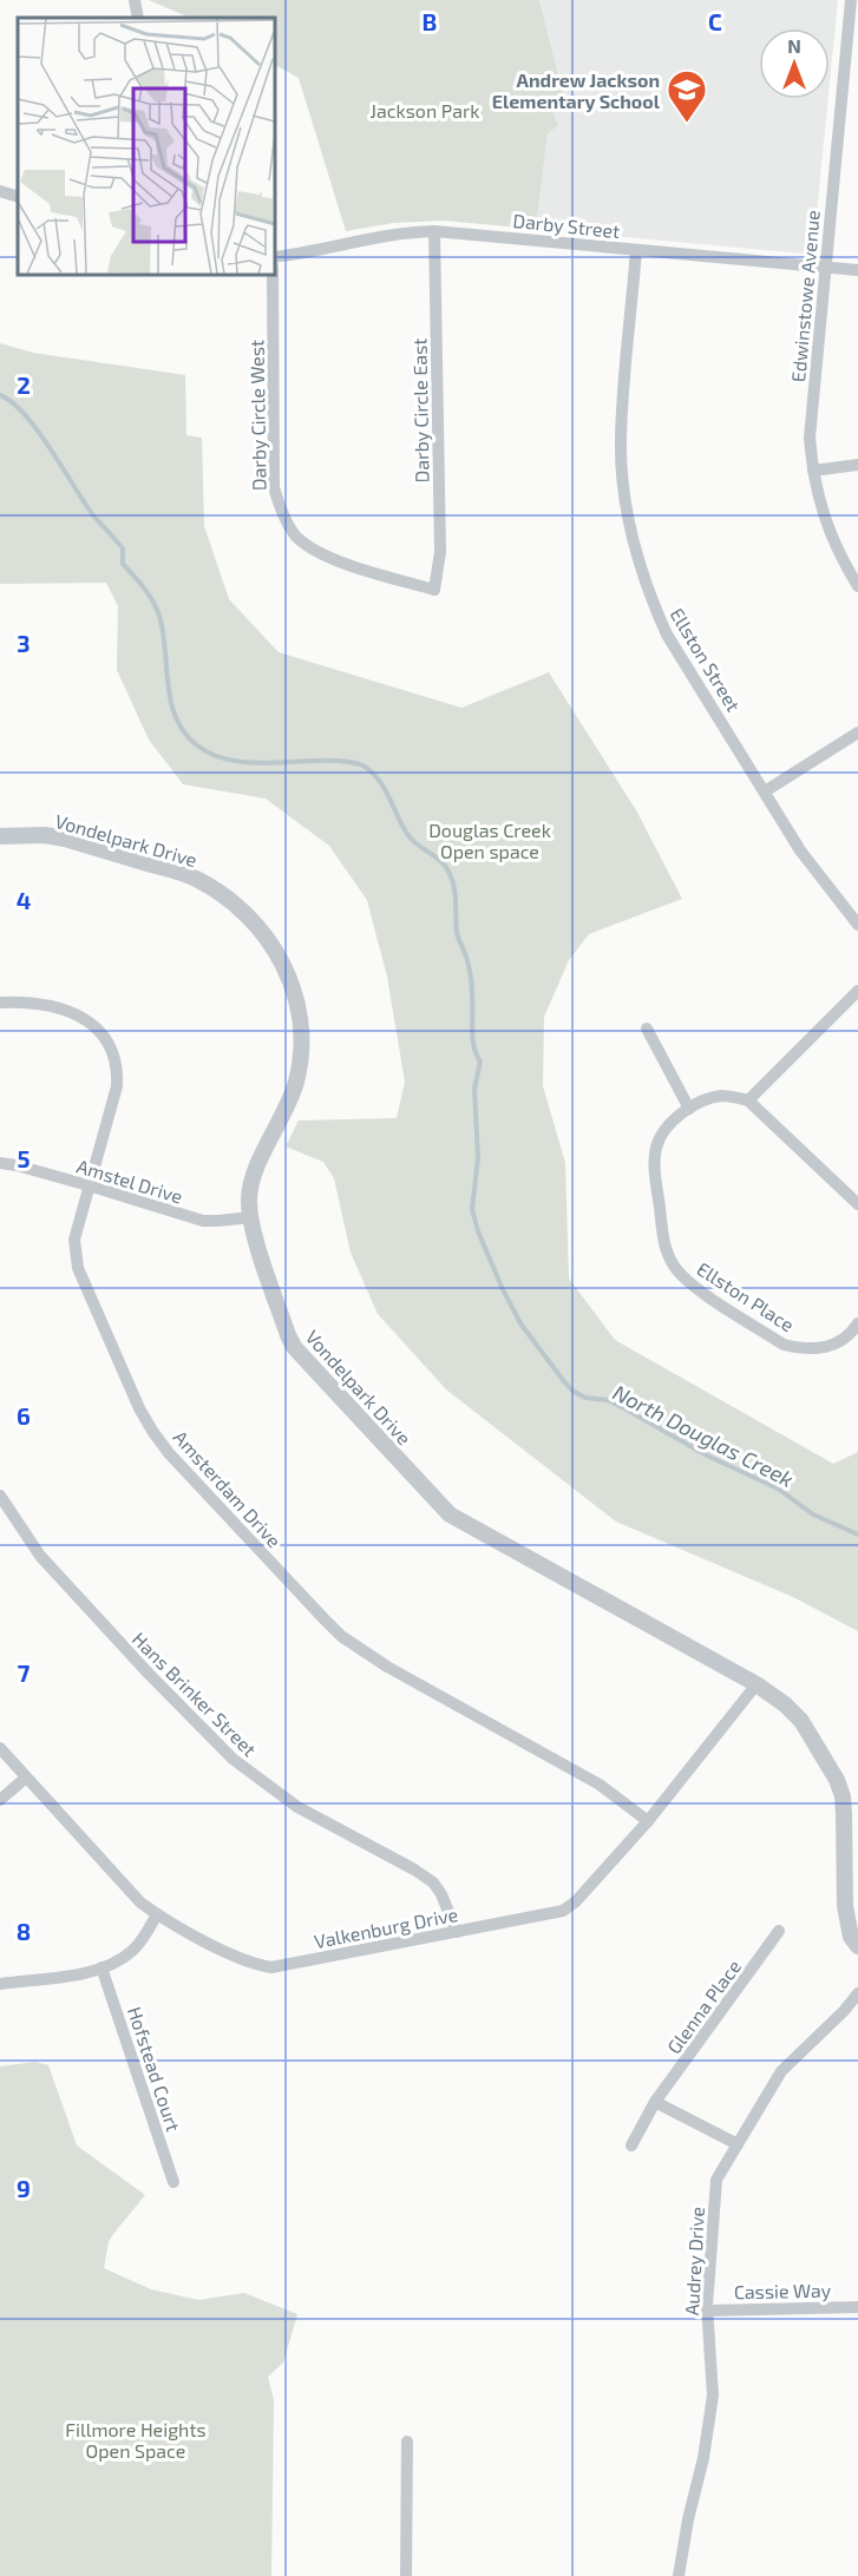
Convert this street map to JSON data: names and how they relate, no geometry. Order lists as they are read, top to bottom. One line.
{"streets":{"street":["Darby Street","Edwinstowe Avenue","Darby Circle East","Darby Circle West","Ellston Street","Vondelpark Drive","Amstel Drive","Ellston Place","Amsterdam Drive","Hans Brinker Street","Valkenburg Drive","Glenna Place","Hofstead Court","Audrey Drive","Cassie Way"]},"crossings":[["Darby Street","Edwinstowe Avenue"],["Darby Street","Darby Circle East"],["Darby Street","Ellston Street"],["Darby Circle East","Darby Circle West"],["Vondelpark Drive","Amstel Drive"],["Vondelpark Drive","Valkenburg Drive"],["Amstel Drive","Amsterdam Drive"],["Amsterdam Drive","Valkenburg Drive"],["Hans Brinker Street","Valkenburg Drive"],["Audrey Drive","Cassie Way"]],"water":["North Douglas Creek"],"parks":["Jackson Park","Douglas Creek Open space","Fillmore Heights Open Space"],"places":{"school or university":["Andrew Jackson Elementary School"]},"north":"top","grid":{"columns":["B","C"],"rows":["2","3","4","5","6","7","8","9"]}}
